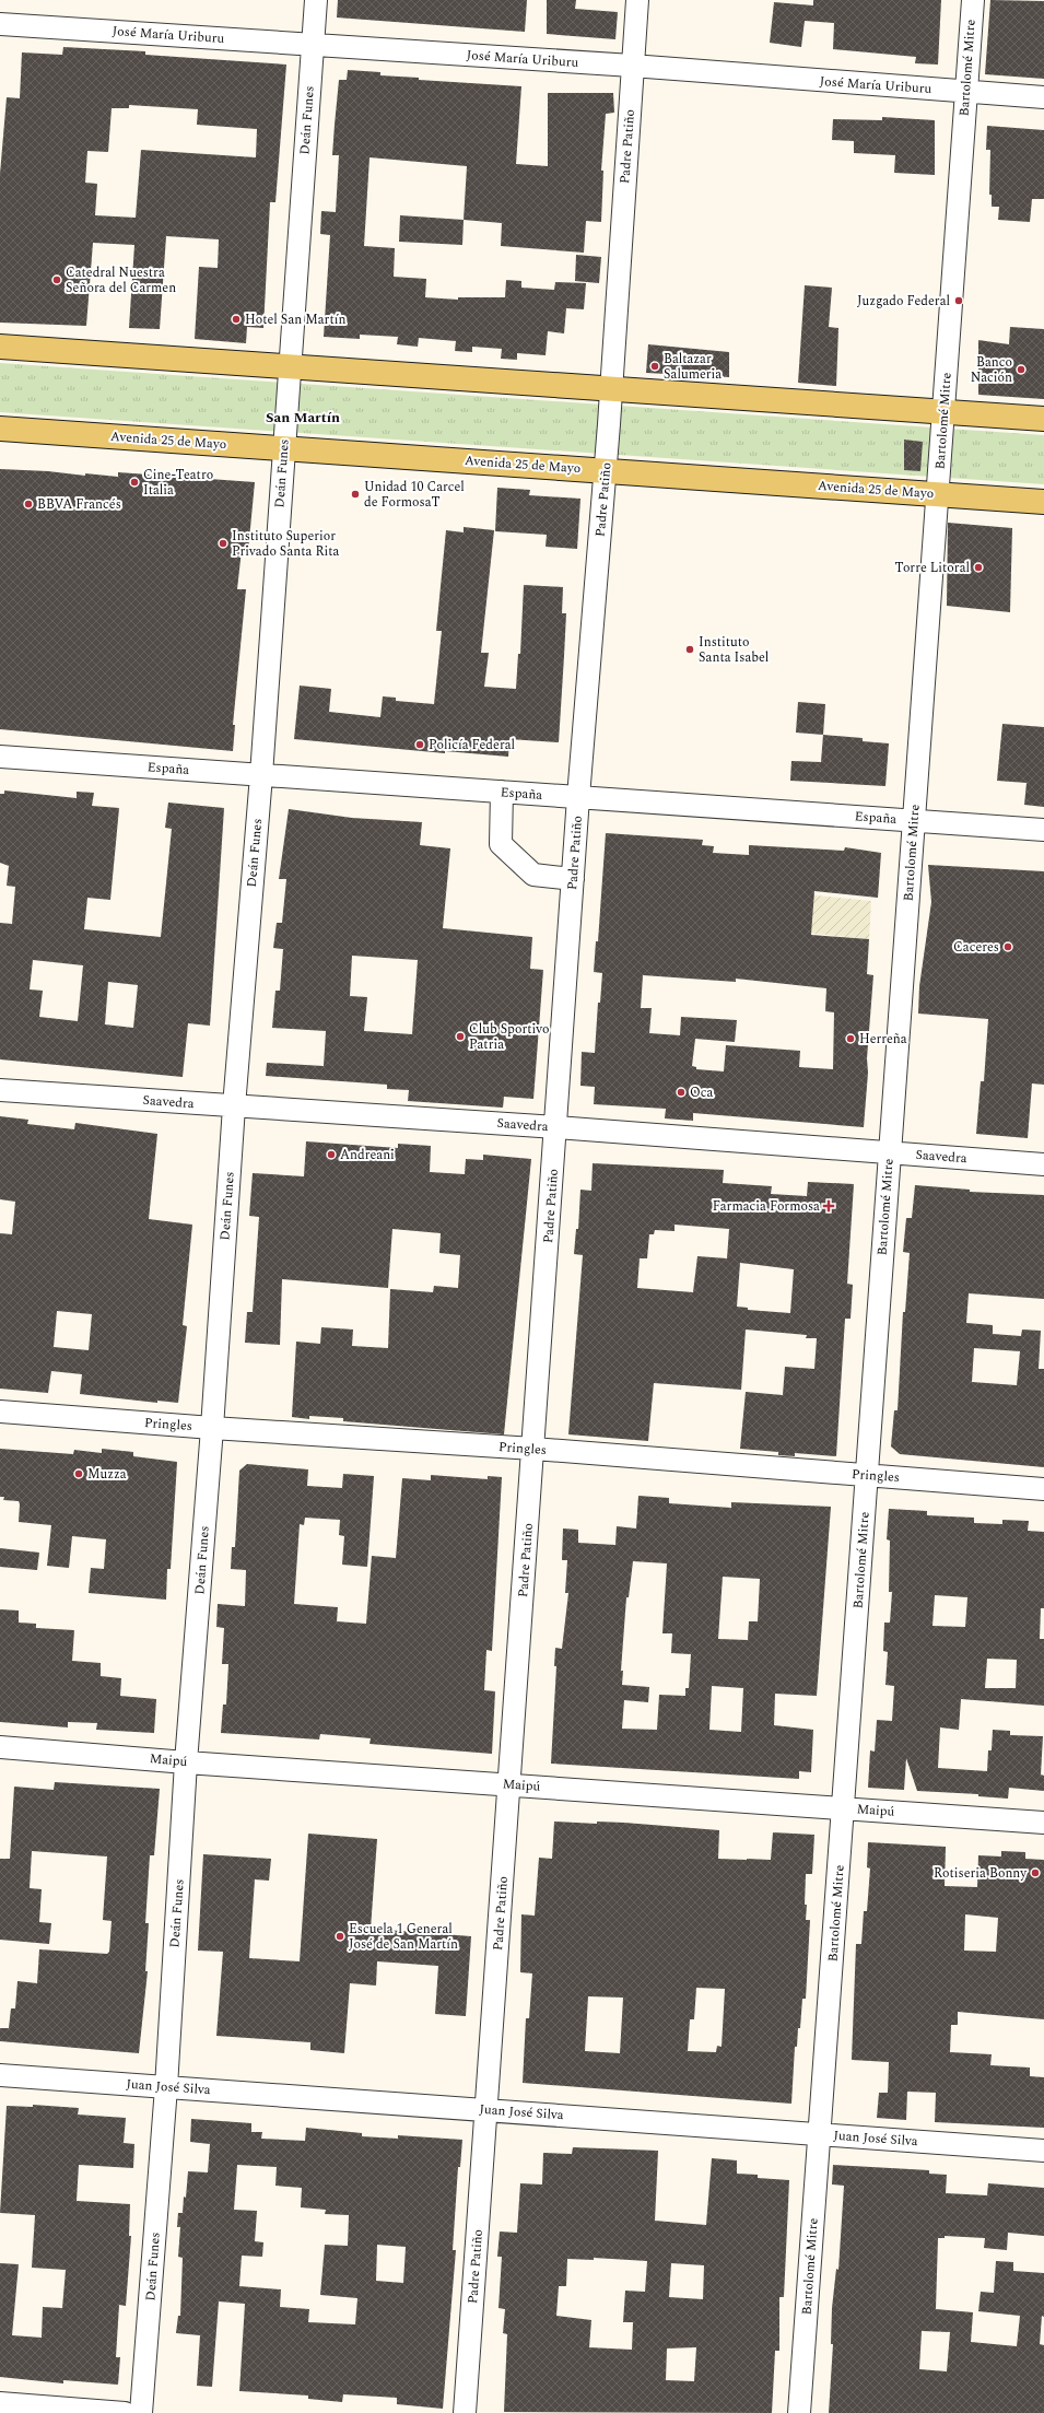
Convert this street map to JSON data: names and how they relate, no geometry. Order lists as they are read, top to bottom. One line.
{"streets":{"main road":["Avenida 25 de Mayo"],"street":["José María Uriburu","Bartolomé Mitre","Deán Funes","Padre Patiño","España","Saavedra","Pringles","Maipú","Juan José Silva"]},"crossings":[["José María Uriburu","Bartolomé Mitre"],["José María Uriburu","Deán Funes"],["José María Uriburu","Padre Patiño"],["Bartolomé Mitre","Avenida 25 de Mayo"],["Bartolomé Mitre","España"],["Bartolomé Mitre","Saavedra"],["Bartolomé Mitre","Pringles"],["Bartolomé Mitre","Maipú"],["Bartolomé Mitre","Juan José Silva"],["Deán Funes","Avenida 25 de Mayo"],["Deán Funes","España"],["Deán Funes","Saavedra"],["Deán Funes","Pringles"],["Deán Funes","Maipú"],["Deán Funes","Juan José Silva"],["Padre Patiño","Avenida 25 de Mayo"],["Padre Patiño","España"],["Padre Patiño","Saavedra"],["Padre Patiño","Pringles"],["Padre Patiño","Maipú"],["Padre Patiño","Juan José Silva"]],"districts":["San Martín"],"places":{"other":["Catedral Nuestra Señora del Carmen","Juzgado Federal","Hotel San Martín","Baltazar Salumeria","Banco Nación","Cine-Teatro Italia","Unidad 10 Carcel de FormosaT","BBVA Francés","Instituto Superior Privado Santa Rita","Torre Litoral","Instituto Santa Isabel","Policía Federal","Caceres","Club Sportivo Patria","Herreña","Oca","Andreani","Muzza","Rotiseria Bonny","Escuela 1 General José de San Martín"],"health":["Farmacia Formosa"]}}
